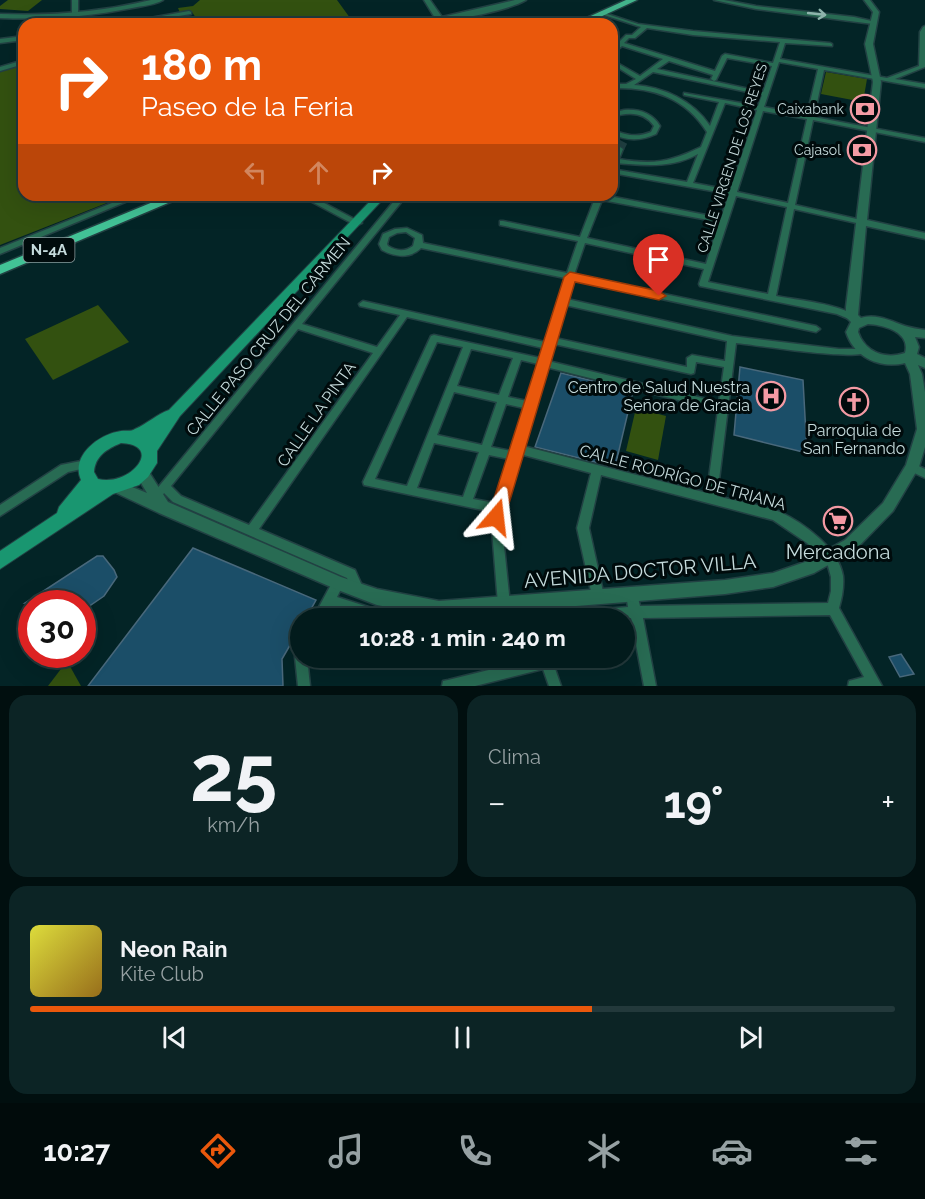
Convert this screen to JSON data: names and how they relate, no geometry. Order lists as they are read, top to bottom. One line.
{"streets":{"highway":["N-4A"],"street":["CALLE VIRGEN DE LOS REYES","CALLE PASO CRUZ DEL CARMEN","CALLE LA PINTA","CALLE RODRÍGO DE TRIANA","AVENIDA DOCTOR VILLA"]},"crossings":[["CALLE RODRÍGO DE TRIANA","AVENIDA DOCTOR VILLA"]],"places":{"bank":["Caixabank","Cajasol"],"hospital":["Centro de Salud Nuestra Señora de Gracia"],"church":["Parroquia de San Fernando"],"supermarket":["Mercadona"]},"page":{"turn":["180 m","Paseo de la Feria"],"limit":"30","trip":"10:28 · 1 min · 240 m","tile":[["25","km/h"],"Clima"],"heat":["−","19°","+"],"song":["Neon Rain","Kite Club"],"tabs":"10:27"}}
